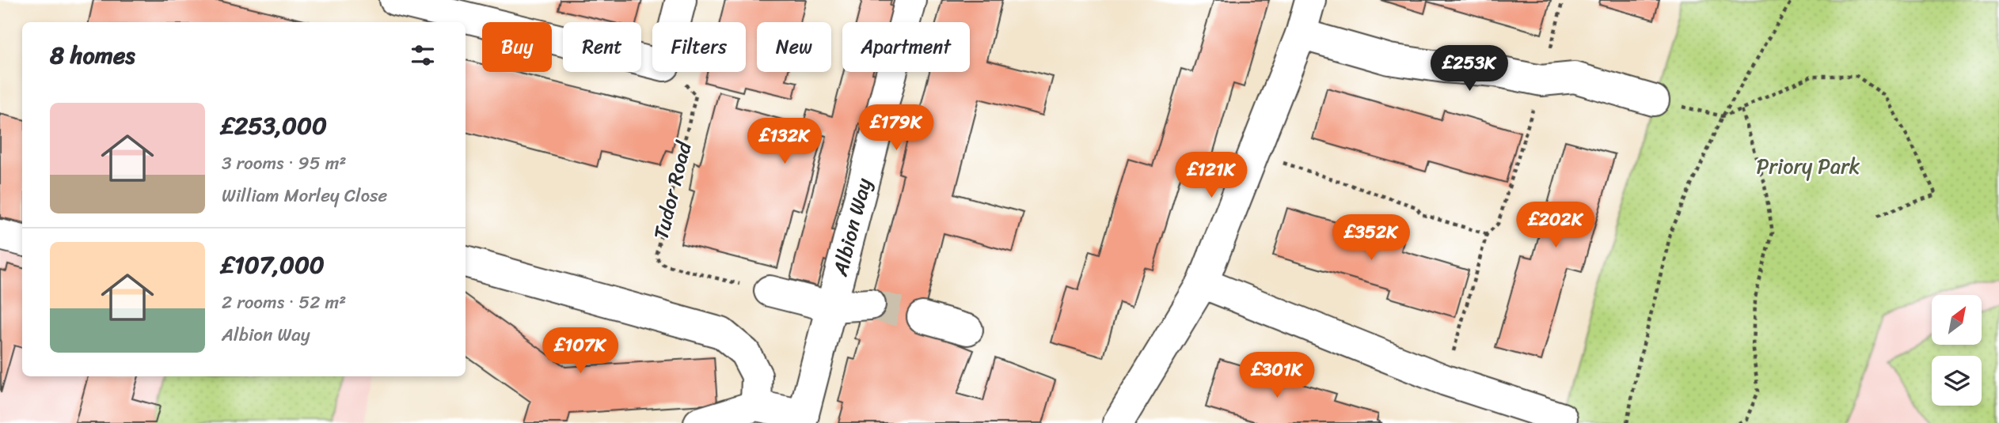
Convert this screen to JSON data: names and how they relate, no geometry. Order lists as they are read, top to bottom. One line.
{"streets":{"street":["Albion Way"],"path":["Tudor Road"]},"parks":["Priory Park"],"north":"top right","page":{"chip":["Buy","Rent","Filters","New","Apartment"],"heading":"8 homes","price":["£253K","£179K","£132K","£121K","£202K","£352K","£107K","£301K"],"list":[{"name":"£253,000","note":"3 rooms · 95 m² · William Morley Close"},{"name":"£107,000","note":"2 rooms · 52 m² · Albion Way"}]}}
